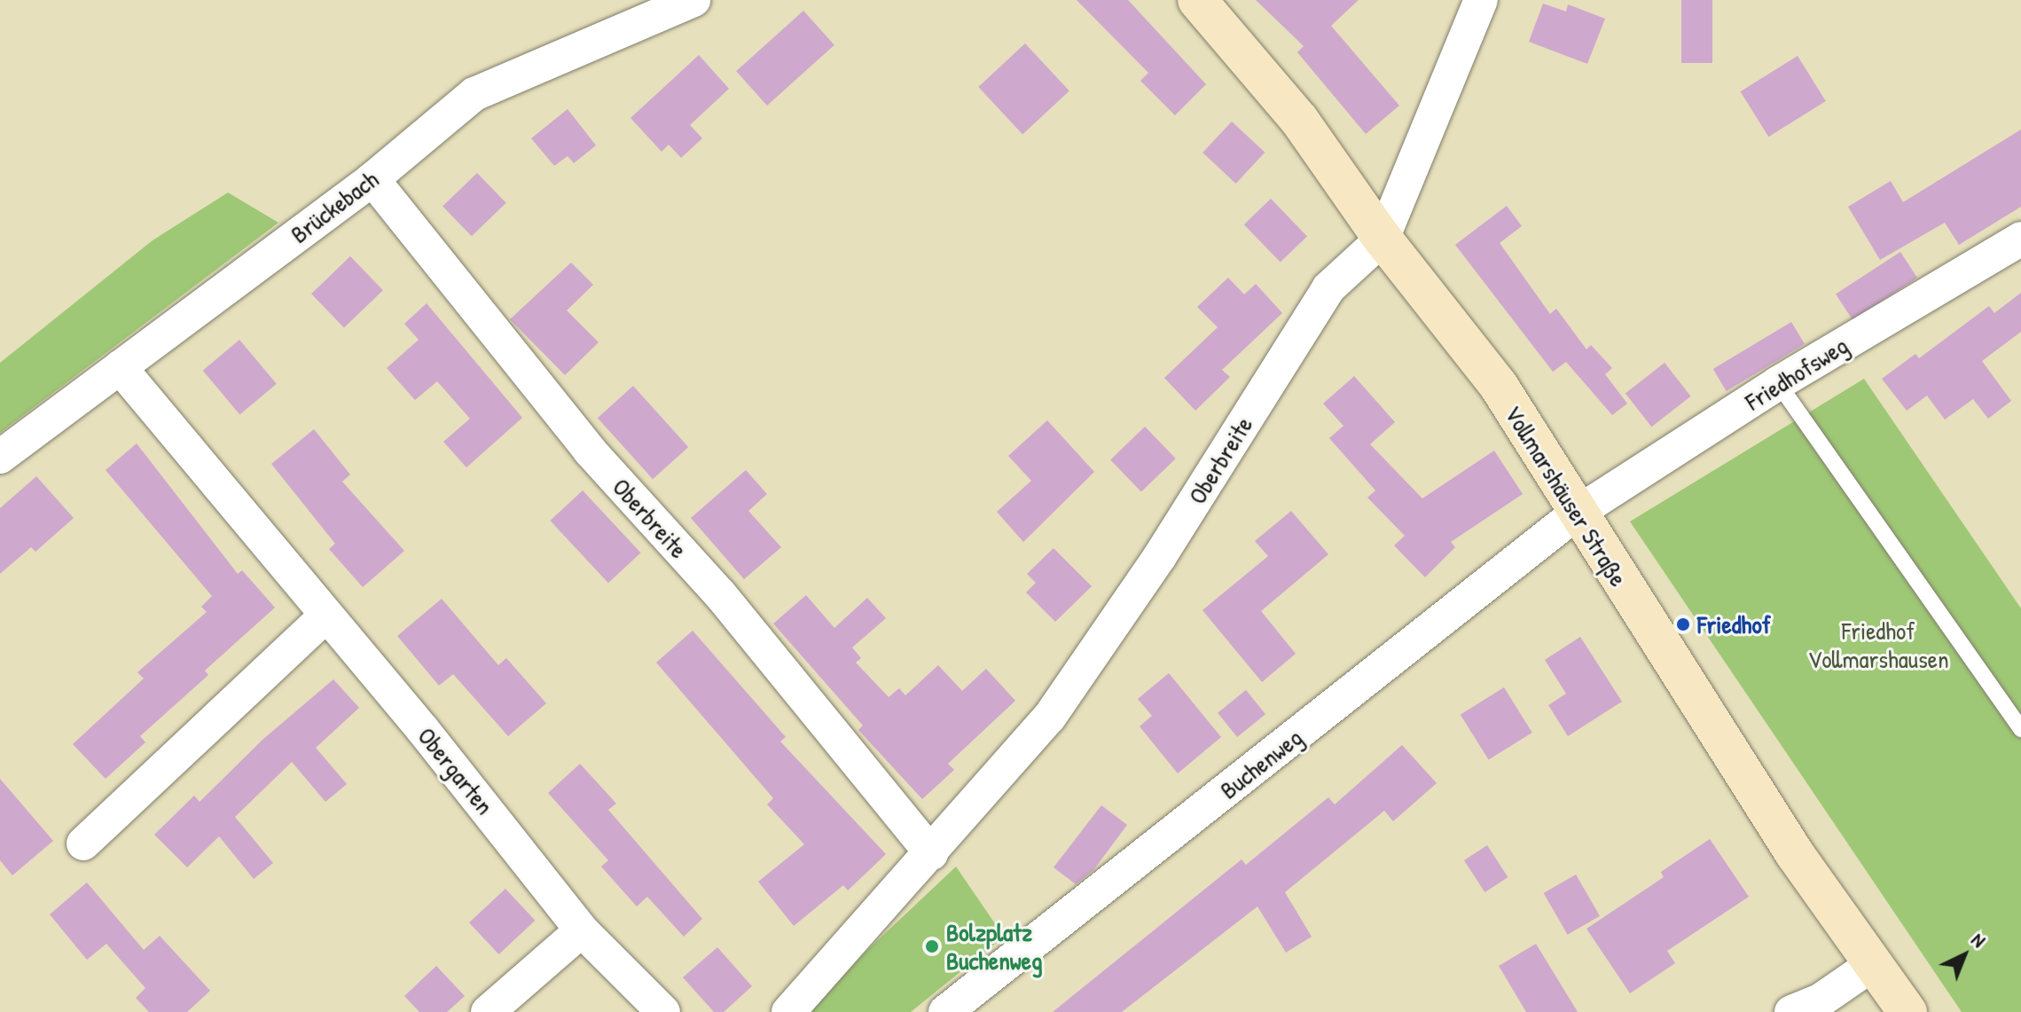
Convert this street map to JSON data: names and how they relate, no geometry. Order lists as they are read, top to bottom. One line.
{"streets":{"main road":["Vollmarshäuser Straße"],"street":["Brückebach","Friedhofsweg","Oberbreite","Buchenweg","Obergarten"]},"crossings":[["Brückebach","Oberbreite"],["Brückebach","Obergarten"],["Friedhofsweg","Vollmarshäuser Straße"],["Friedhofsweg","Buchenweg"],["Oberbreite","Vollmarshäuser Straße"],["Vollmarshäuser Straße","Buchenweg"]],"parks":["Friedhof Vollmarshausen"],"places":["Friedhof","Bolzplatz Buchenweg"],"north":"top right"}
